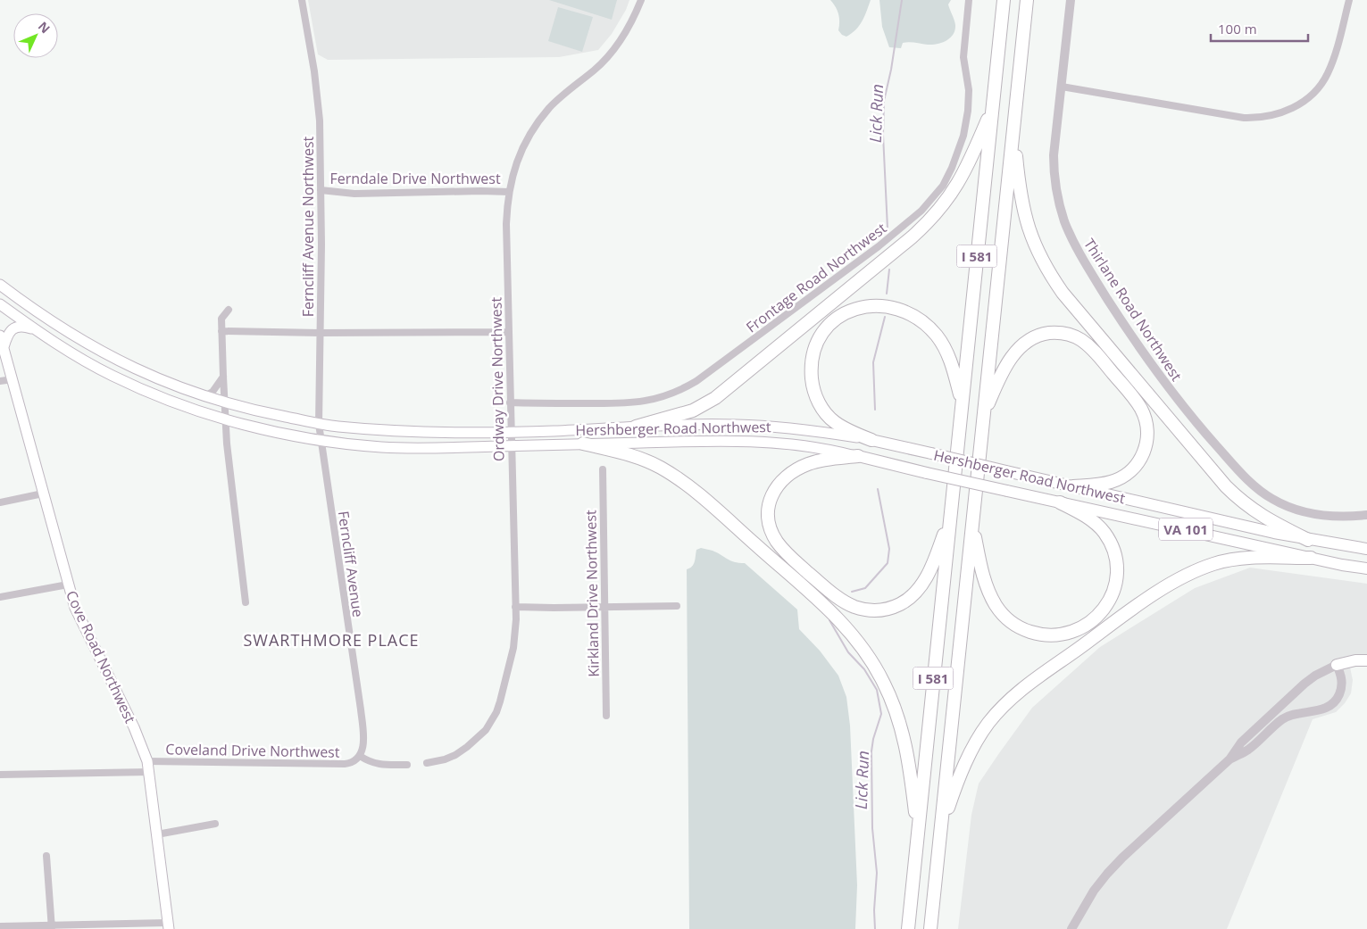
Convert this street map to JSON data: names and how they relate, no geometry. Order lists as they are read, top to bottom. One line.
{"streets":{"highway":["I 581"],"main road":["Hershberger Road Northwest","VA 101","Cove Road Northwest"],"street":["Ferndale Drive Northwest","Ferncliff Avenue Northwest","Frontage Road Northwest","Thirlane Road Northwest","Ordway Drive Northwest","Ferncliff Avenue","Kirkland Drive Northwest","Coveland Drive Northwest"]},"crossings":[["Ferndale Drive Northwest","Ferncliff Avenue Northwest"],["Ferndale Drive Northwest","Ordway Drive Northwest"],["Ferncliff Avenue Northwest","Hershberger Road Northwest"],["Ferncliff Avenue Northwest","Ferncliff Avenue"],["Frontage Road Northwest","Ordway Drive Northwest"],["Ordway Drive Northwest","Hershberger Road Northwest"],["Ferncliff Avenue","Coveland Drive Northwest"],["Cove Road Northwest","Coveland Drive Northwest"]],"districts":["SWARTHMORE PLACE"],"water":["Lick Run"],"scale_bar":"100 m","north":"top right"}
